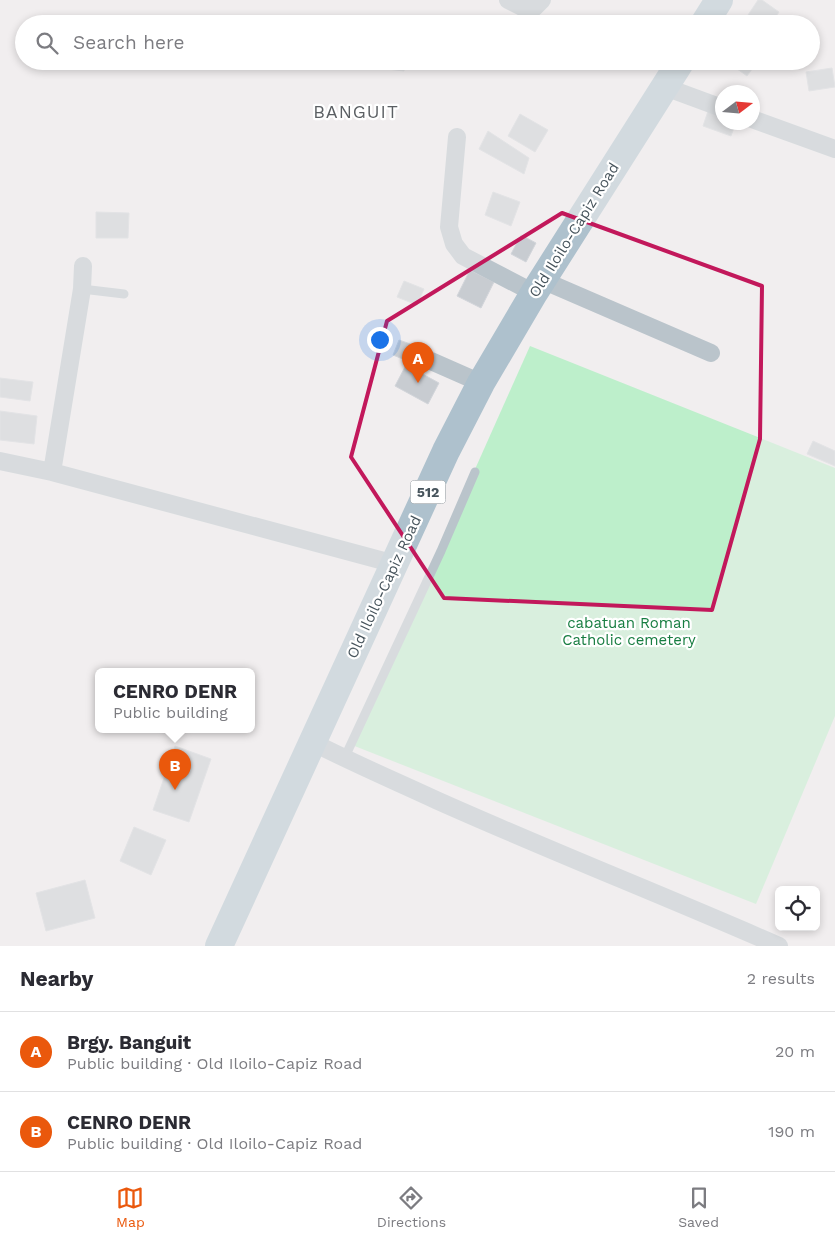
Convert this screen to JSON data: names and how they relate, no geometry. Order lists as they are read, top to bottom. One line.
{"streets":{"main road":["Old Iloilo-Capiz Road","512"]},"districts":["BANGUIT"],"parks":["cabatuan Roman Catholic cemetery"],"north":"right","page":{"search":"Search here","pins":["A","B"],"popup":["CENRO DENR","Public building"],"heading":["Nearby","2 results"],"list":[{"mark":"A","name":"Brgy. Banguit","note":"Public building · Old Iloilo-Capiz Road","value":"20 m"},{"mark":"B","name":"CENRO DENR","note":"Public building · Old Iloilo-Capiz Road","value":"190 m"}],"nav":["Map","Directions","Saved"]}}
